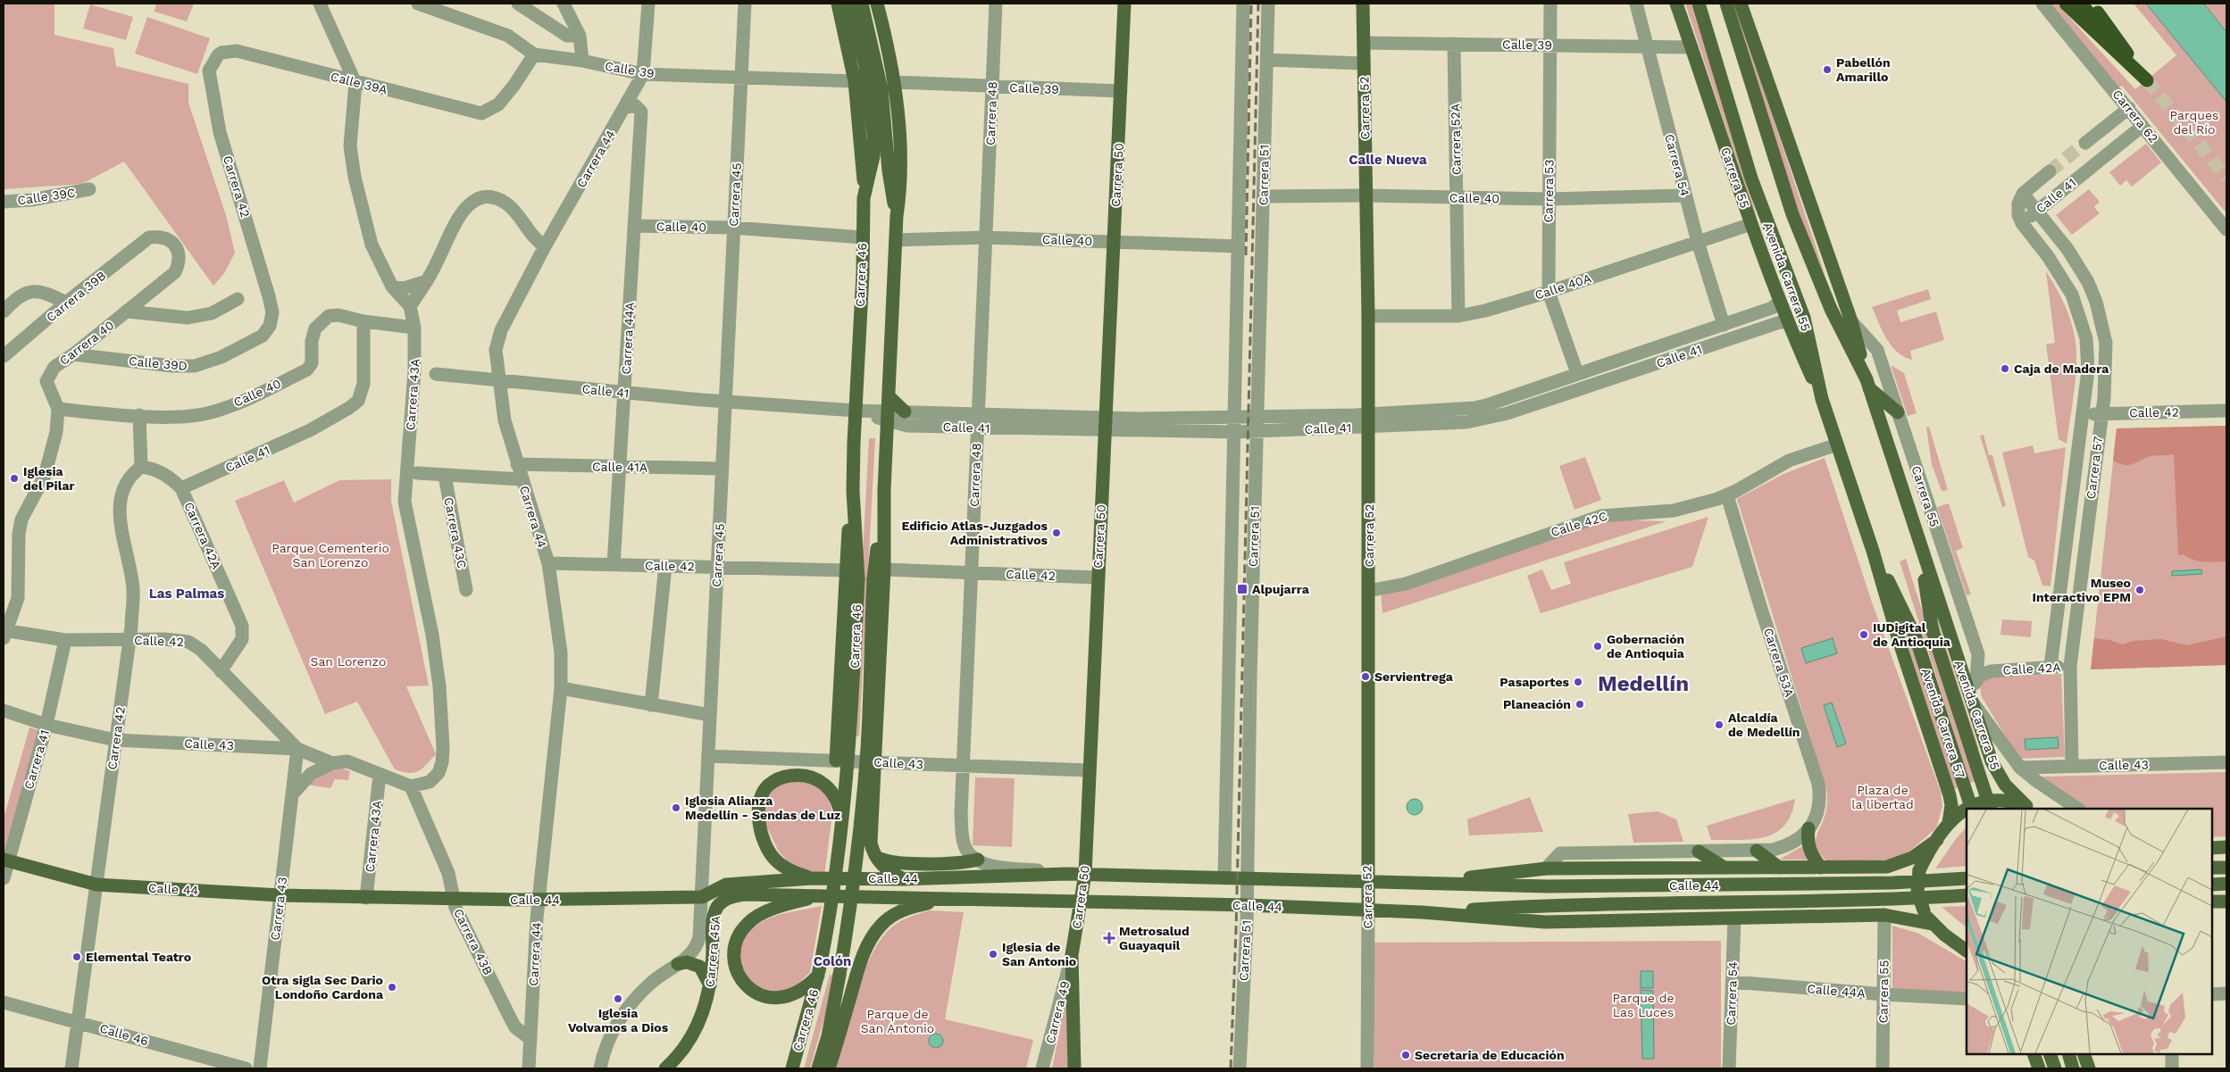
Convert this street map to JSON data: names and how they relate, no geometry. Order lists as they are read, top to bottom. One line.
{"streets":{"main road":["Carrera 52","Carrera 50","Carrera 55","Carrera 46","Avenida Carrera 55","Avenida Carrera 57","Calle 44","Carrera 45A"],"street":["Calle 39","Calle 39A","Carrera 48","Carrera 62","Carrera 52A","Carrera 44","Carrera 54","Carrera 51","Carrera 42","Carrera 53","Carrera 45","Calle 41","Calle 39C","Calle 40","Calle 40A","Carrera 39B","Carrera 44A","Carrera 40","Calle 39D","Carrera 43A","Calle 42","Calle 41A","Carrera 57","Calle 42C","Carrera 43C","Carrera 42A","Carrera 53A","Calle 42A","Calle 43","Carrera 41","Carrera 43","Carrera 43B","Calle 44A","Carrera 49","Calle 46"]},"crossings":[["Calle 39","Calle 39A"],["Calle 39","Carrera 52"],["Calle 39","Carrera 48"],["Calle 39","Carrera 52A"],["Calle 39","Carrera 44"],["Calle 39","Carrera 54"],["Calle 39","Carrera 50"],["Calle 39","Carrera 55"],["Calle 39","Carrera 53"],["Calle 39","Carrera 45"],["Calle 39","Carrera 46"],["Calle 39A","Carrera 42"],["Carrera 52","Calle 41"],["Carrera 52","Calle 40"],["Carrera 52","Calle 40A"],["Carrera 52","Calle 42C"],["Carrera 52","Calle 44"],["Carrera 48","Calle 41"],["Carrera 48","Calle 40"],["Carrera 48","Calle 42"],["Carrera 48","Calle 43"],["Carrera 48","Calle 44"],["Carrera 62","Calle 41"],["Carrera 52A","Calle 40"],["Carrera 52A","Calle 40A"],["Carrera 44","Calle 41"],["Carrera 44","Carrera 44A"],["Carrera 44","Calle 42"],["Carrera 44","Calle 41A"],["Carrera 44","Calle 44"],["Carrera 44","Carrera 43B"],["Carrera 54","Calle 41"],["Carrera 54","Calle 40"],["Carrera 54","Calle 40A"],["Carrera 54","Calle 44"],["Carrera 54","Calle 44A"],["Carrera 50","Calle 41"],["Carrera 50","Calle 40"],["Carrera 50","Calle 42"],["Carrera 50","Calle 43"],["Carrera 50","Calle 44"],["Carrera 50","Carrera 49"],["Carrera 51","Calle 41"],["Carrera 51","Calle 40"],["Carrera 51","Calle 44"],["Carrera 55","Calle 41"],["Carrera 55","Avenida Carrera 55"],["Carrera 55","Calle 40A"],["Carrera 55","Calle 42A"],["Carrera 55","Calle 44"],["Carrera 55","Calle 44A"],["Carrera 42","Calle 39D"],["Carrera 42","Calle 42"],["Carrera 42","Carrera 42A"],["Carrera 42","Calle 43"],["Carrera 42","Calle 44"],["Carrera 42","Calle 46"],["Carrera 53","Calle 41"],["Carrera 53","Calle 40"],["Carrera 53","Calle 40A"],["Carrera 45","Calle 41"],["Carrera 45","Calle 40"],["Carrera 45","Calle 42"],["Carrera 45","Calle 41A"],["Carrera 45","Calle 43"],["Carrera 45","Calle 44"],["Calle 41","Calle 40"],["Calle 41","Carrera 46"],["Calle 41","Carrera 44A"],["Calle 41","Carrera 57"],["Calle 41","Carrera 42A"],["Calle 40","Carrera 46"],["Calle 40","Carrera 44A"],["Calle 40","Carrera 40"],["Calle 40","Carrera 43A"],["Carrera 46","Calle 42"],["Carrera 46","Calle 43"],["Avenida Carrera 55","Calle 42C"],["Avenida Carrera 55","Avenida Carrera 57"],["Carrera 39B","Carrera 40"],["Carrera 44A","Calle 42"],["Carrera 44A","Calle 41A"],["Carrera 40","Calle 39D"],["Carrera 40","Calle 42"],["Carrera 43A","Calle 43"],["Carrera 43A","Calle 44"],["Carrera 43A","Carrera 43B"],["Calle 42","Carrera 57"],["Calle 42","Carrera 42A"],["Calle 42","Calle 43"],["Calle 42","Carrera 41"],["Calle 42","Carrera 43"],["Carrera 57","Calle 42A"],["Carrera 57","Calle 43"],["Calle 42C","Carrera 53A"],["Calle 43","Carrera 41"],["Calle 43","Carrera 43"],["Calle 43","Carrera 43B"],["Carrera 41","Calle 44"],["Calle 44","Carrera 43"],["Calle 44","Carrera 43B"],["Calle 44","Carrera 45A"]],"districts":["Calle Nueva","Las Palmas","Medellín","Colón"],"parks":["Parques del Río","Parque Cementerio San Lorenzo","San Lorenzo","Plaza de la libertad","Parque de Las Luces","Parque de San Antonio"],"places":{"other":["Pabellón Amarillo","Caja de Madera","Iglesia del Pilar","Edificio Atlas-Juzgados Administrativos","Museo Interactivo EPM","IUDigital de Antioquia","Gobernación de Antioquia","Servientrega","Pasaportes","Planeación","Alcaldía de Medellín","Iglesia Alianza Medellín - Sendas de Luz","Iglesia de San Antonio","Elemental Teatro","Otra sigla Sec Dario Londoño Cardona","Iglesia Volvamos a Dios","Secretaria de Educación"],"transit":["Alpujarra"],"health":["Metrosalud Guayaquil"]}}
